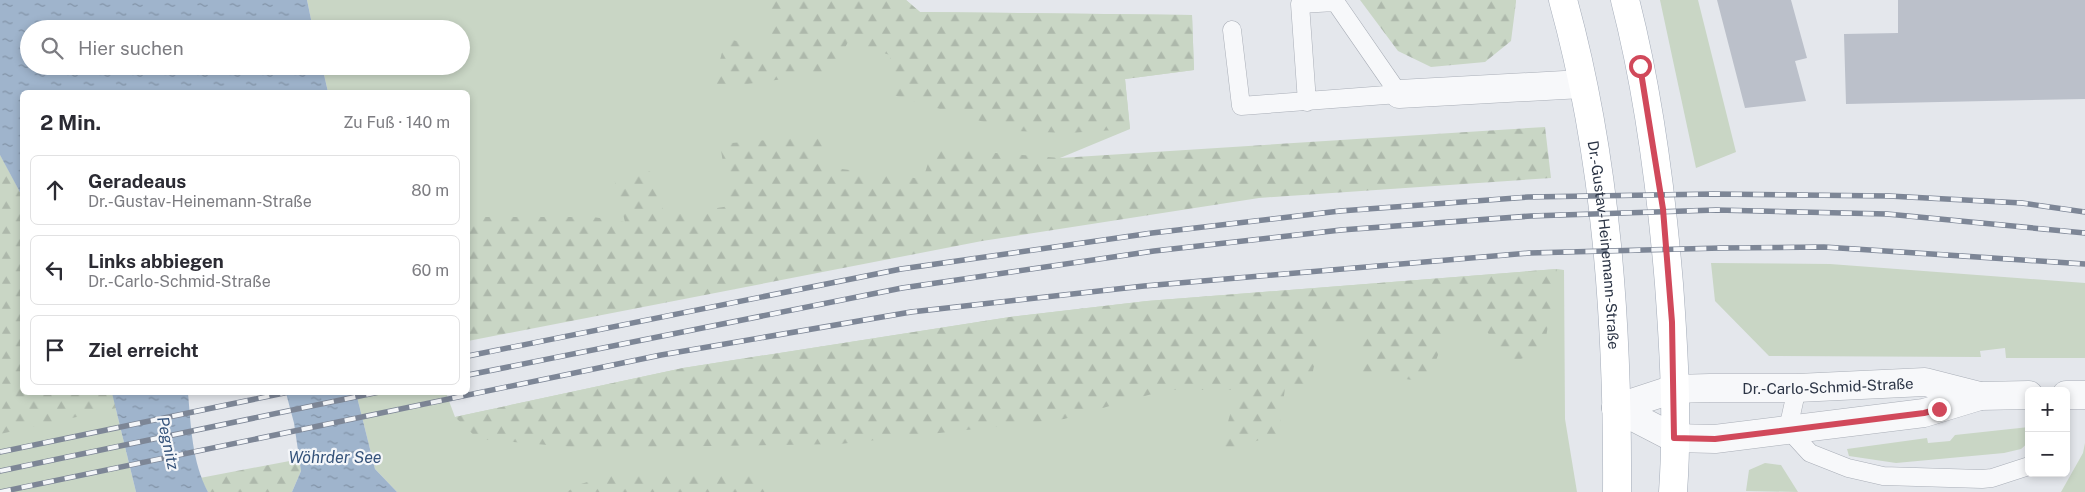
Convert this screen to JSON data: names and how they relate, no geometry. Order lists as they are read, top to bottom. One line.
{"streets":{"main road":["Dr.-Gustav-Heinemann-Straße"],"street":["Dr.-Carlo-Schmid-Straße"]},"crossings":[["Dr.-Gustav-Heinemann-Straße","Dr.-Carlo-Schmid-Straße"]],"water":["Pegnitz","Wöhrder See"],"page":{"search":"Hier suchen","heading":["2 Min.","Zu Fuß · 140 m"],"list":[["Geradeaus","Dr.-Gustav-Heinemann-Straße","80 m"],["Links abbiegen","Dr.-Carlo-Schmid-Straße","60 m"],"Ziel erreicht"],"map_buttons":["+","−"]}}
